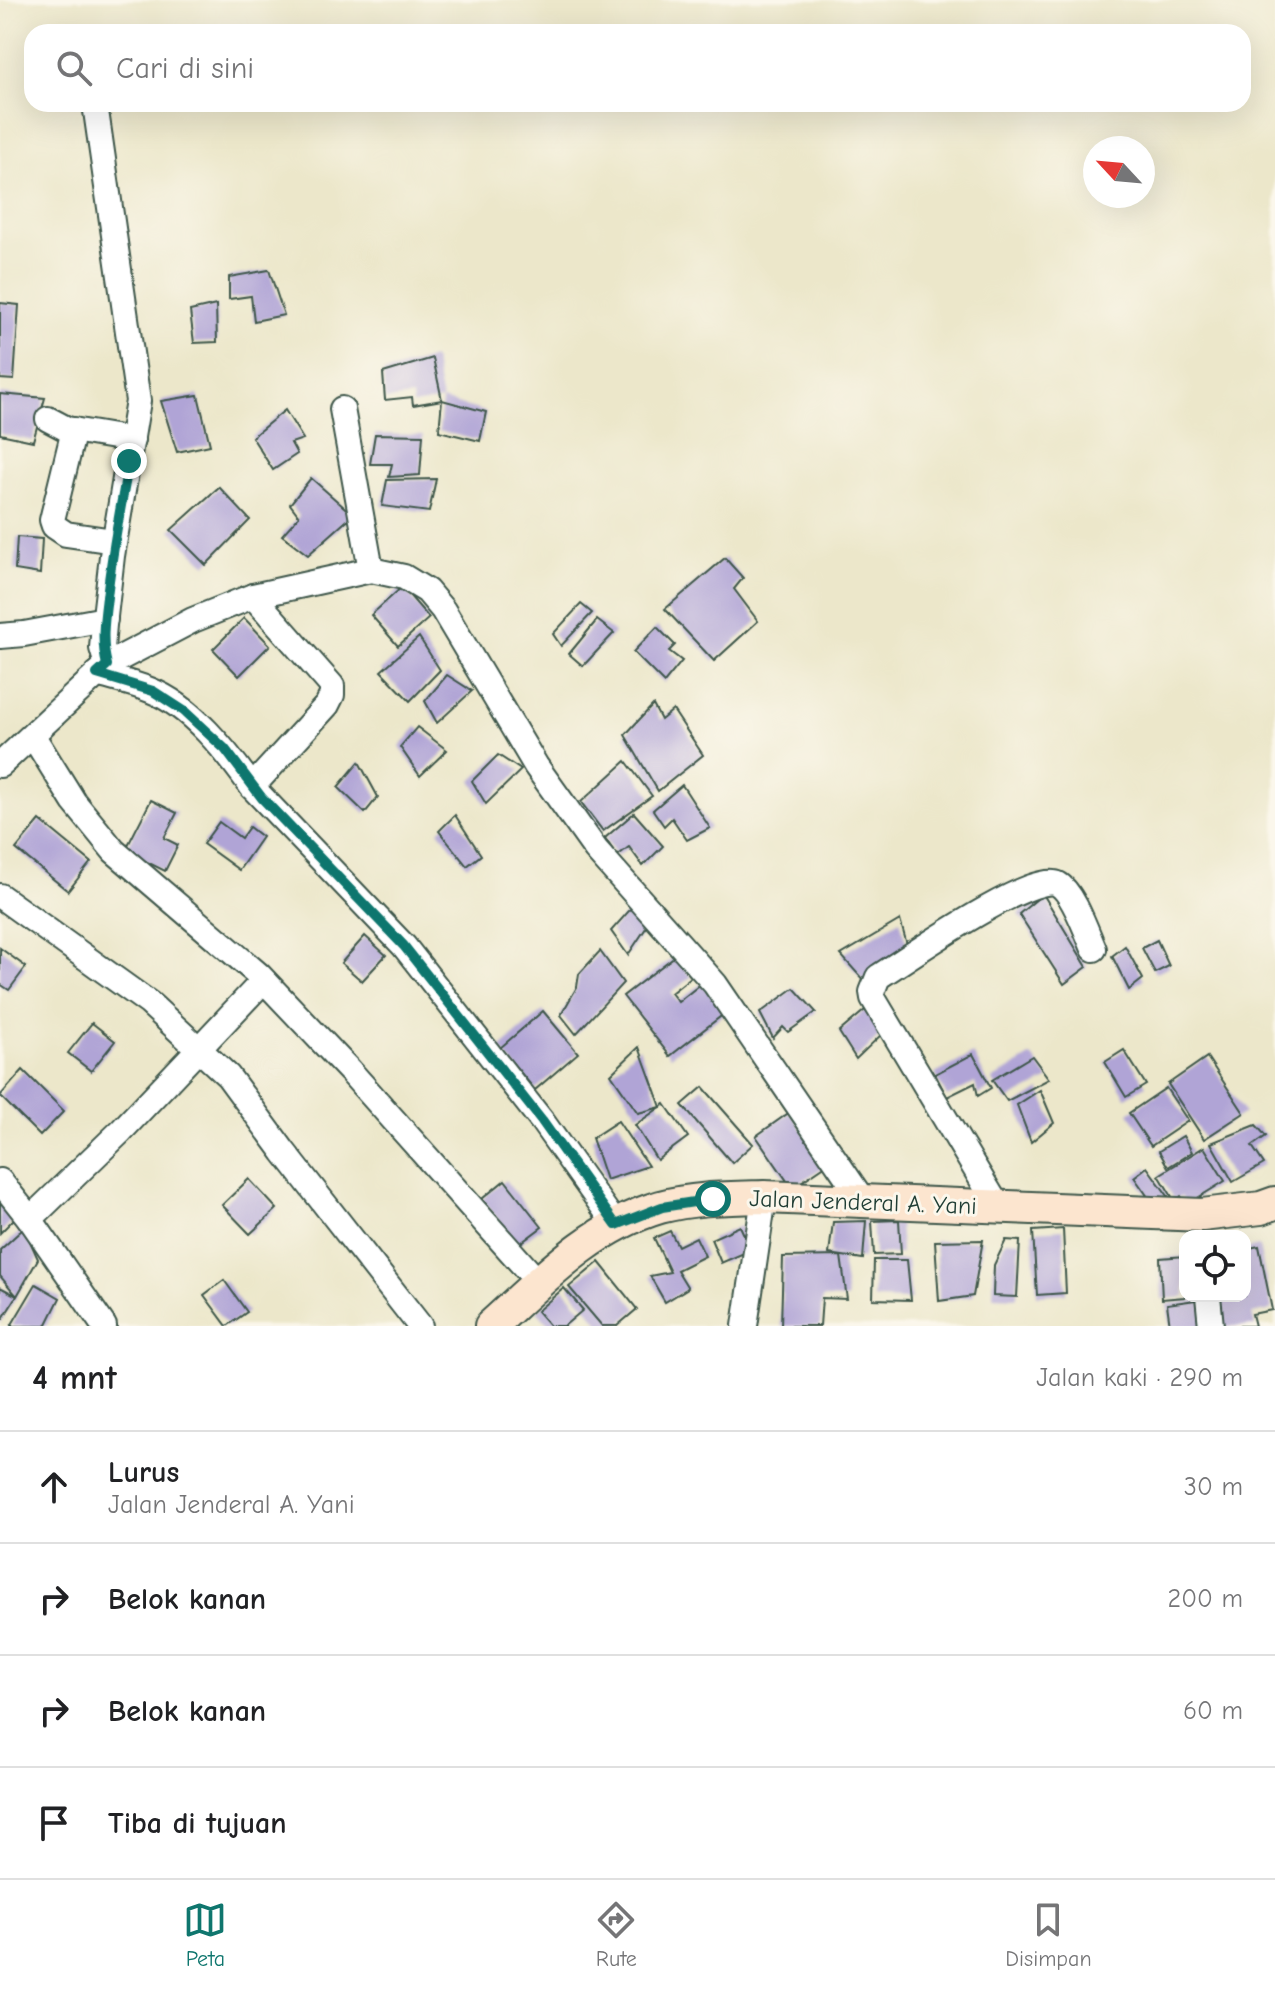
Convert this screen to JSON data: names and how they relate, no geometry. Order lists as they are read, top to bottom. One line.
{"streets":{"main road":["Jalan Jenderal A. Yani"]},"north":"top left","page":{"search":"Cari di sini","heading":["4 mnt","Jalan kaki · 290 m"],"list":[["Lurus","Jalan Jenderal A. Yani","30 m"],["Belok kanan","200 m"],["Belok kanan","60 m"],"Tiba di tujuan"],"nav":["Peta","Rute","Disimpan"]}}
